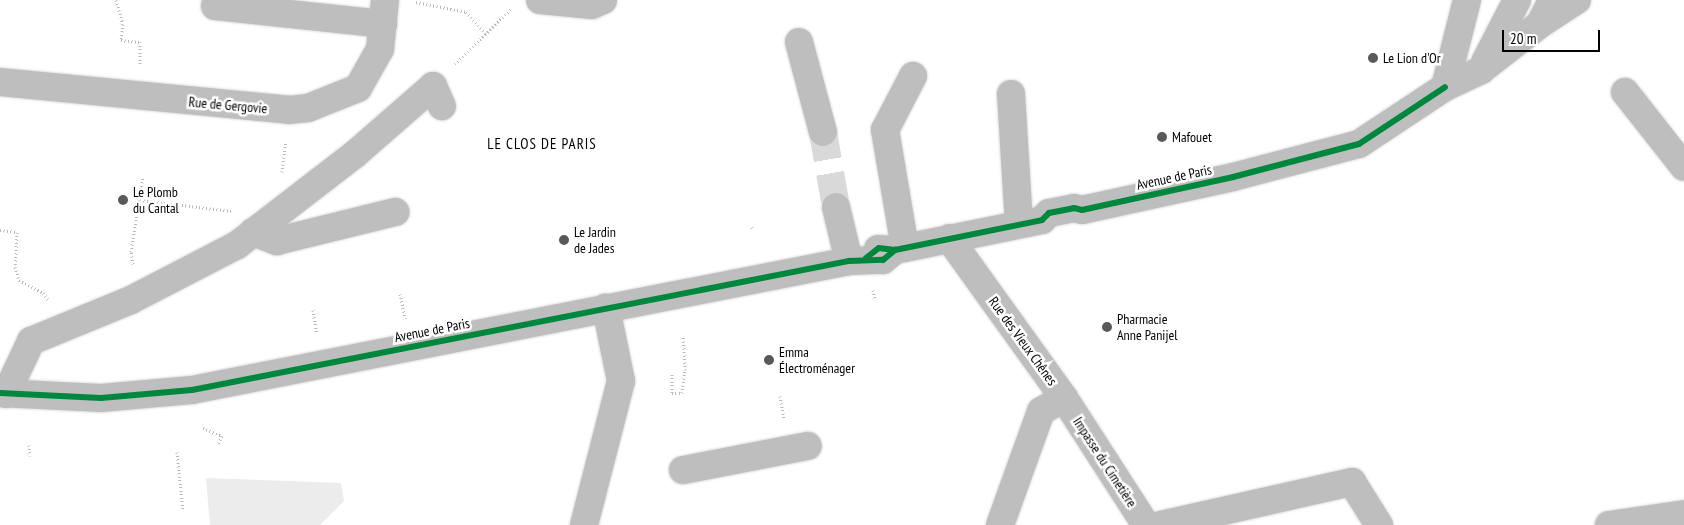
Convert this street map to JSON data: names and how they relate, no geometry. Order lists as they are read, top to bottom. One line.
{"streets":{"main road":["Rue de Gergovie","Avenue de Paris","Rue des Vieux Chênes","Impasse du Cimetière"]},"crossings":[["Avenue de Paris","Rue des Vieux Chênes"],["Rue des Vieux Chênes","Impasse du Cimetière"]],"districts":["LE CLOS DE PARIS"],"places":["Le Lion d'Or","Mafouet","Le Plomb du Cantal","Le Jardin de Jades","Pharmacie Anne Panijel","Emma Électroménager"],"scale_bar":"20 m"}
